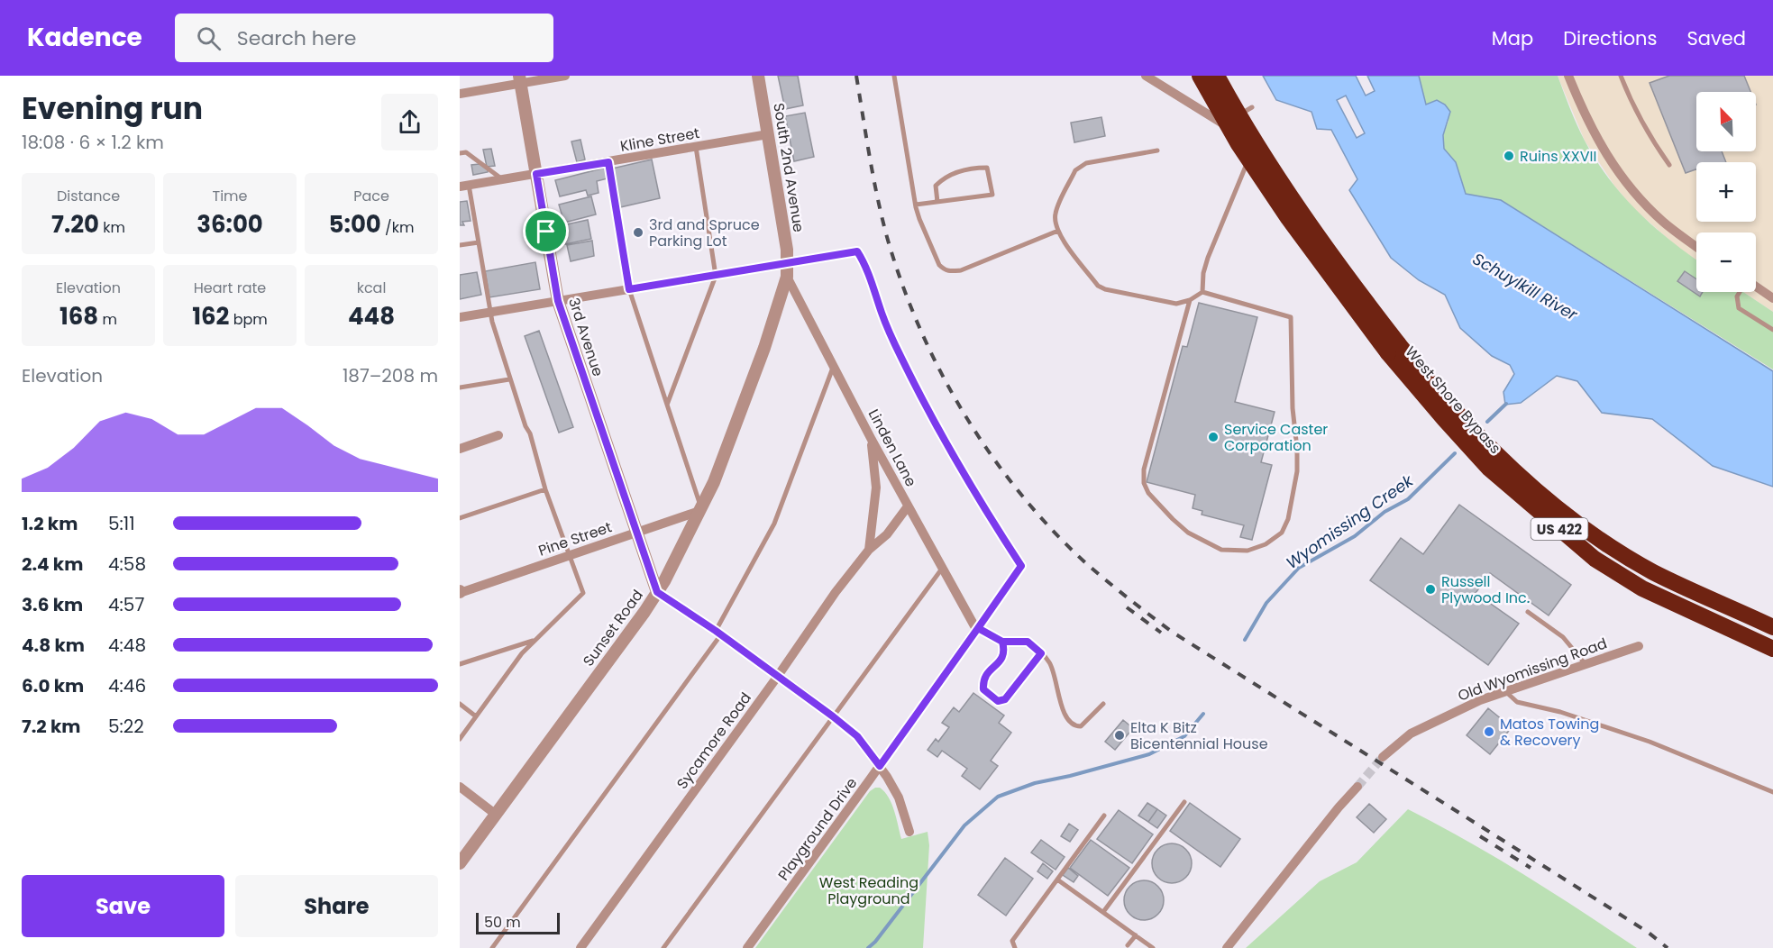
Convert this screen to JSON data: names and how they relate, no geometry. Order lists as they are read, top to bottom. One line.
{"streets":{"highway":["West Shore Bypass","US 422"],"street":["Kline Street","South 2nd Avenue","3rd Avenue","Linden Lane","Pine Street","Sunset Road","Old Wyomissing Road","Sycamore Road","Playground Drive"]},"crossings":[["Kline Street","South 2nd Avenue"],["Kline Street","3rd Avenue"],["South 2nd Avenue","Sunset Road"],["3rd Avenue","Pine Street"],["3rd Avenue","Sunset Road"],["Linden Lane","Sunset Road"],["Linden Lane","Sycamore Road"],["Linden Lane","Playground Drive"],["Pine Street","Sunset Road"]],"water":["Schuylkill River","Wyomissing Creek"],"parks":["West Reading Playground"],"places":["Ruins XXVII","3rd and Spruce Parking Lot","Service Caster Corporation","Russell Plywood Inc.","Matos Towing & Recovery","Elta K Bitz Bicentennial House"],"scale_bar":"50 m","north":"top left","page":{"header":"Kadence","search":"Search here","nav":["Map","Directions","Saved"],"heading":["Evening run","18:08 · 6 × 1.2 km"],"map_buttons":["+","−"],"stats":[["Distance","7.20 km"],["Time","36:00"],["Pace","5:00 /km"],["Elevation","168 m"],["Heart rate","162 bpm"],["kcal","448"]],"chart":["Elevation","187–208 m"],"list":[{"name":"1.2 km","note":"5:11"},{"name":"2.4 km","note":"4:58"},{"name":"3.6 km","note":"4:57"},{"name":"4.8 km","note":"4:48"},{"name":"6.0 km","note":"4:46"},{"name":"7.2 km","note":"5:22"}],"buttons":["Save","Share"],"scale":"50 m"}}
